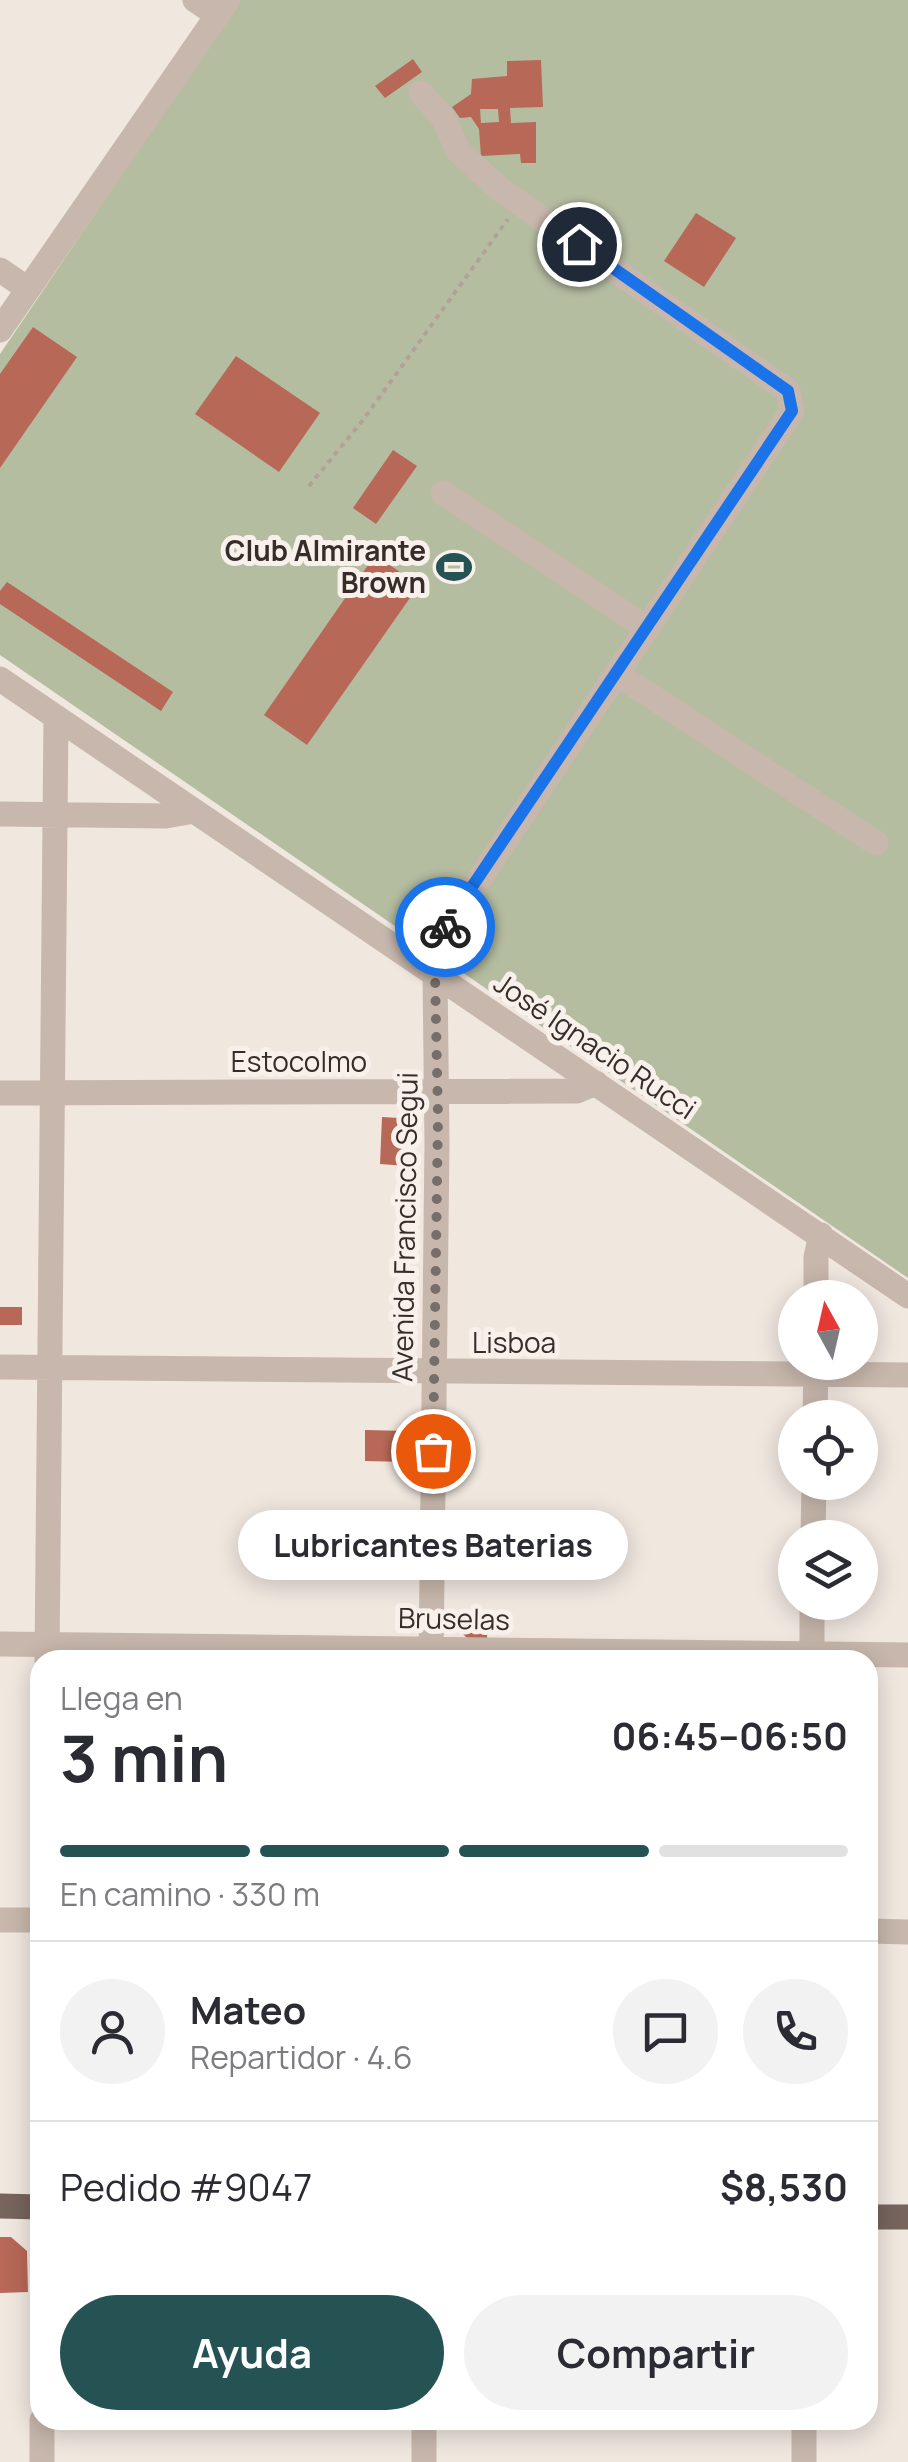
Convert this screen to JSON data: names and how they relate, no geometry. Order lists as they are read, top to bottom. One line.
{"streets":{"street":["José Ignacio Rucci","Estocolmo","Avenida Francisco Segui","Lisboa","Bruselas"]},"crossings":[["José Ignacio Rucci","Estocolmo"],["José Ignacio Rucci","Avenida Francisco Segui"],["Estocolmo","Avenida Francisco Segui"],["Avenida Francisco Segui","Lisboa"]],"places":{"sports":["Club Almirante Brown"],"other":["Lubricantes Baterias"]},"north":"top","page":{"bubble":"Lubricantes Baterias","heading":["3 min","Llega en","06:45–06:50"],"panel":["Mateo","Repartidor · 4.6","Pedido #9047","$8,530"],"bar":"En camino · 330 m","buttons":["Ayuda","Compartir"]}}
